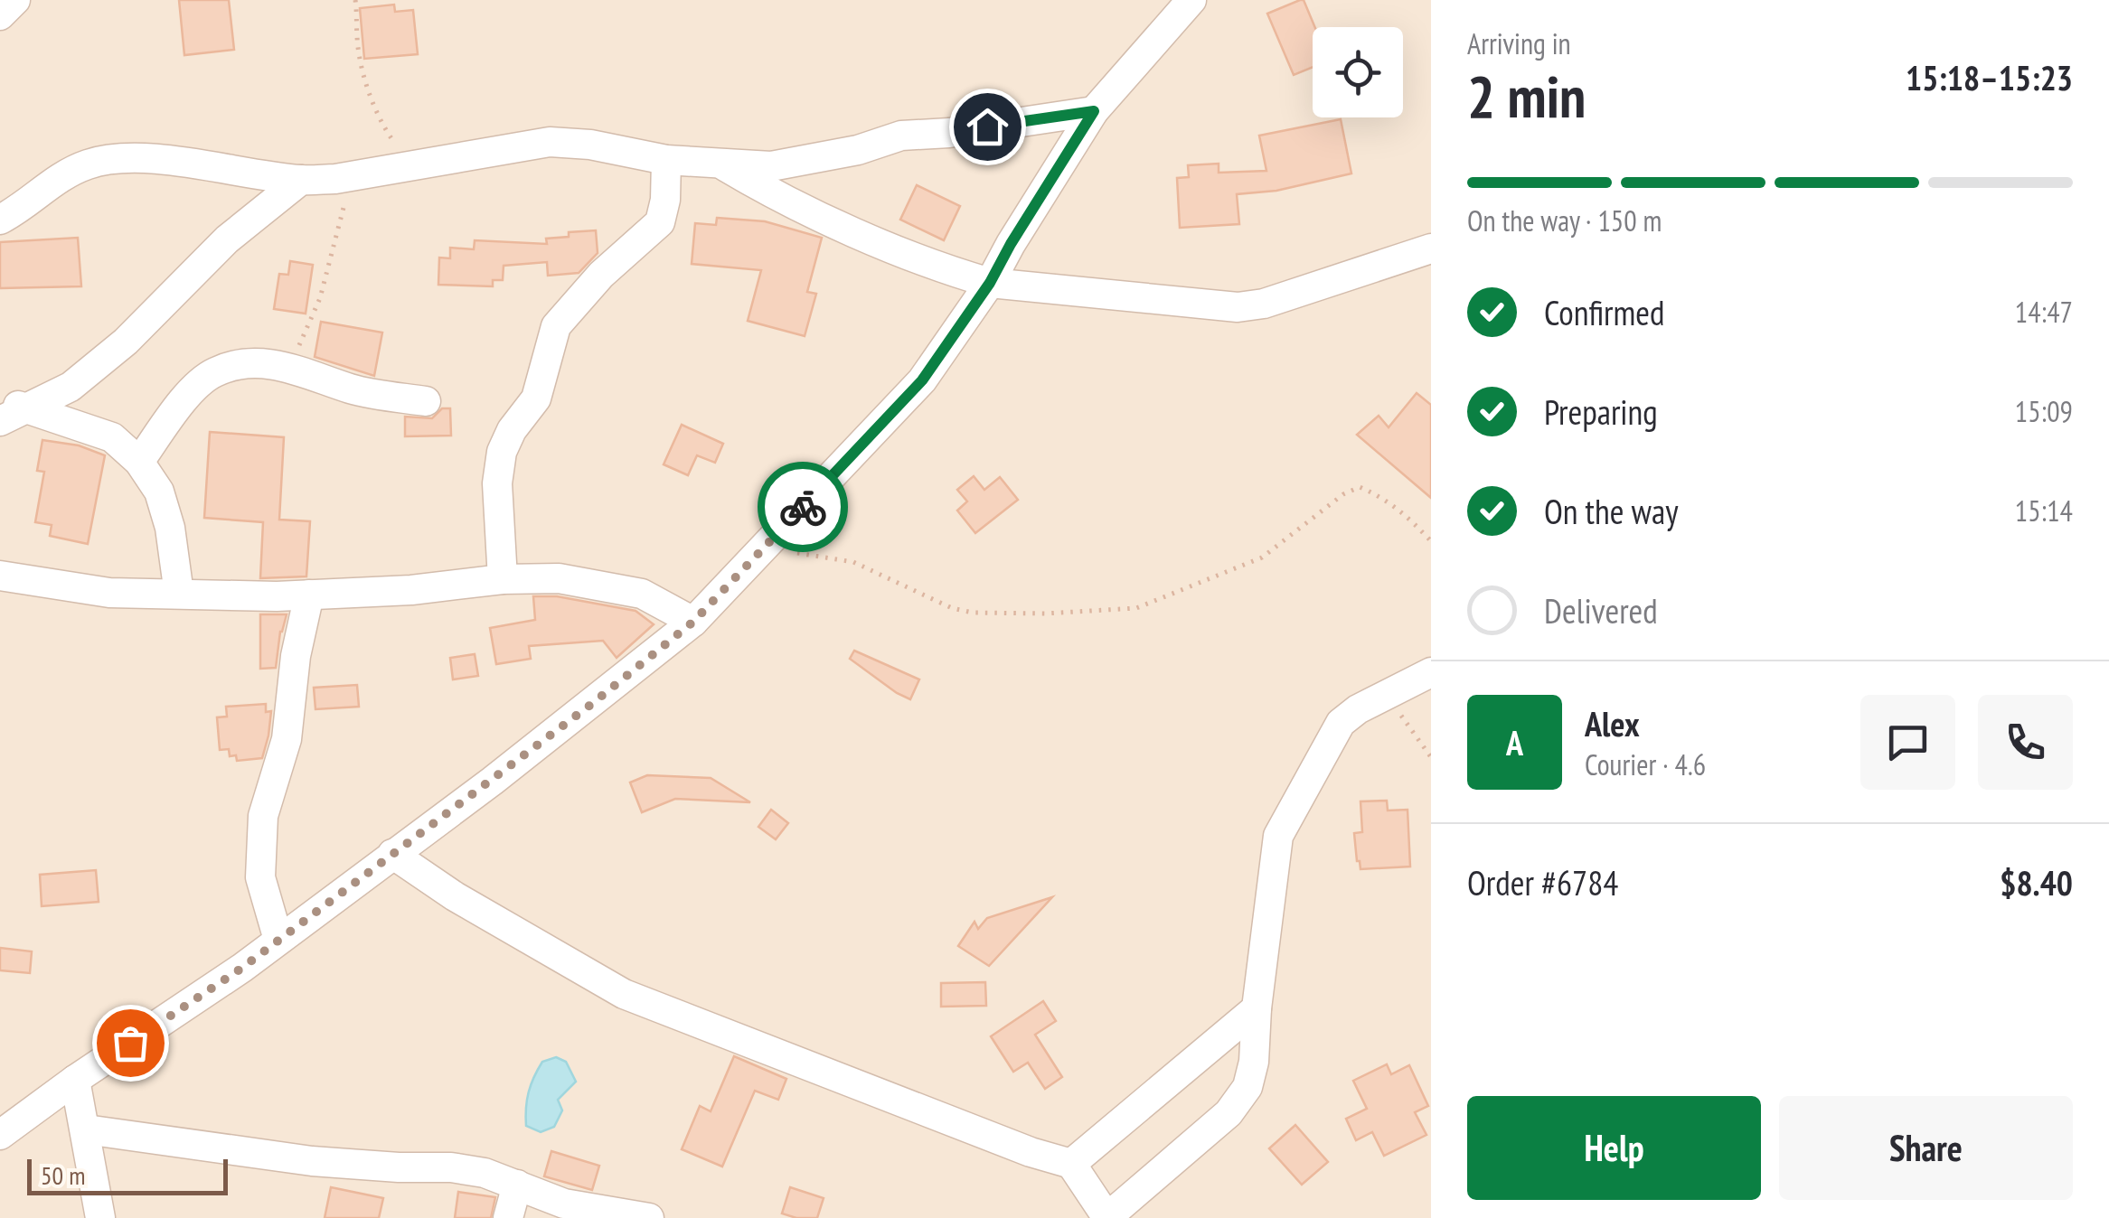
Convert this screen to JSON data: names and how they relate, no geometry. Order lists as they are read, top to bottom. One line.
{"scale_bar":"50 m","page":{"heading":["2 min","Arriving in","15:18–15:23"],"panel":["Alex","Courier · 4.6","Order #6784","$8.40"],"bar":"On the way · 150 m","list":[["Confirmed","14:47"],["Preparing","15:09"],["On the way","15:14"],"Delivered"],"round":"A","buttons":["Help","Share"],"scale":"50 m"}}
